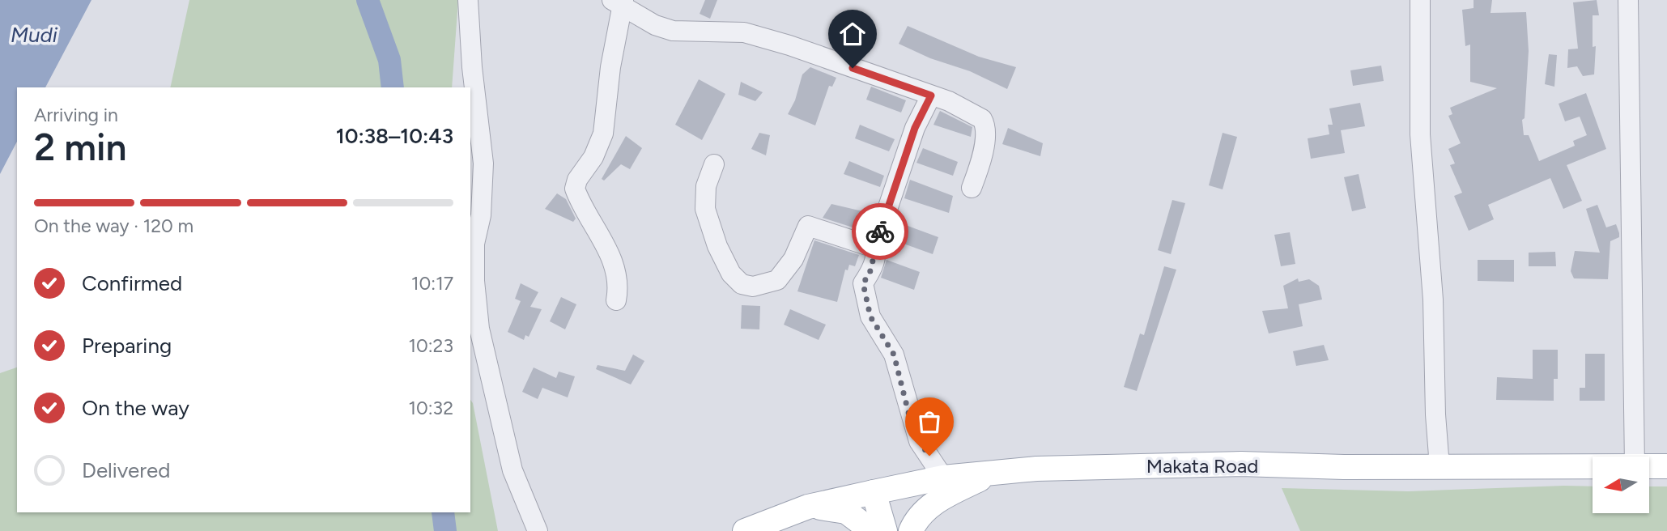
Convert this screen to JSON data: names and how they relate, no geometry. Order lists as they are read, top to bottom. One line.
{"streets":{"main road":["Makata Road"]},"water":["Mudi"],"north":"left","page":{"heading":["2 min","Arriving in","10:38–10:43"],"bar":"On the way · 120 m","list":[["Confirmed","10:17"],["Preparing","10:23"],["On the way","10:32"],"Delivered"]}}
